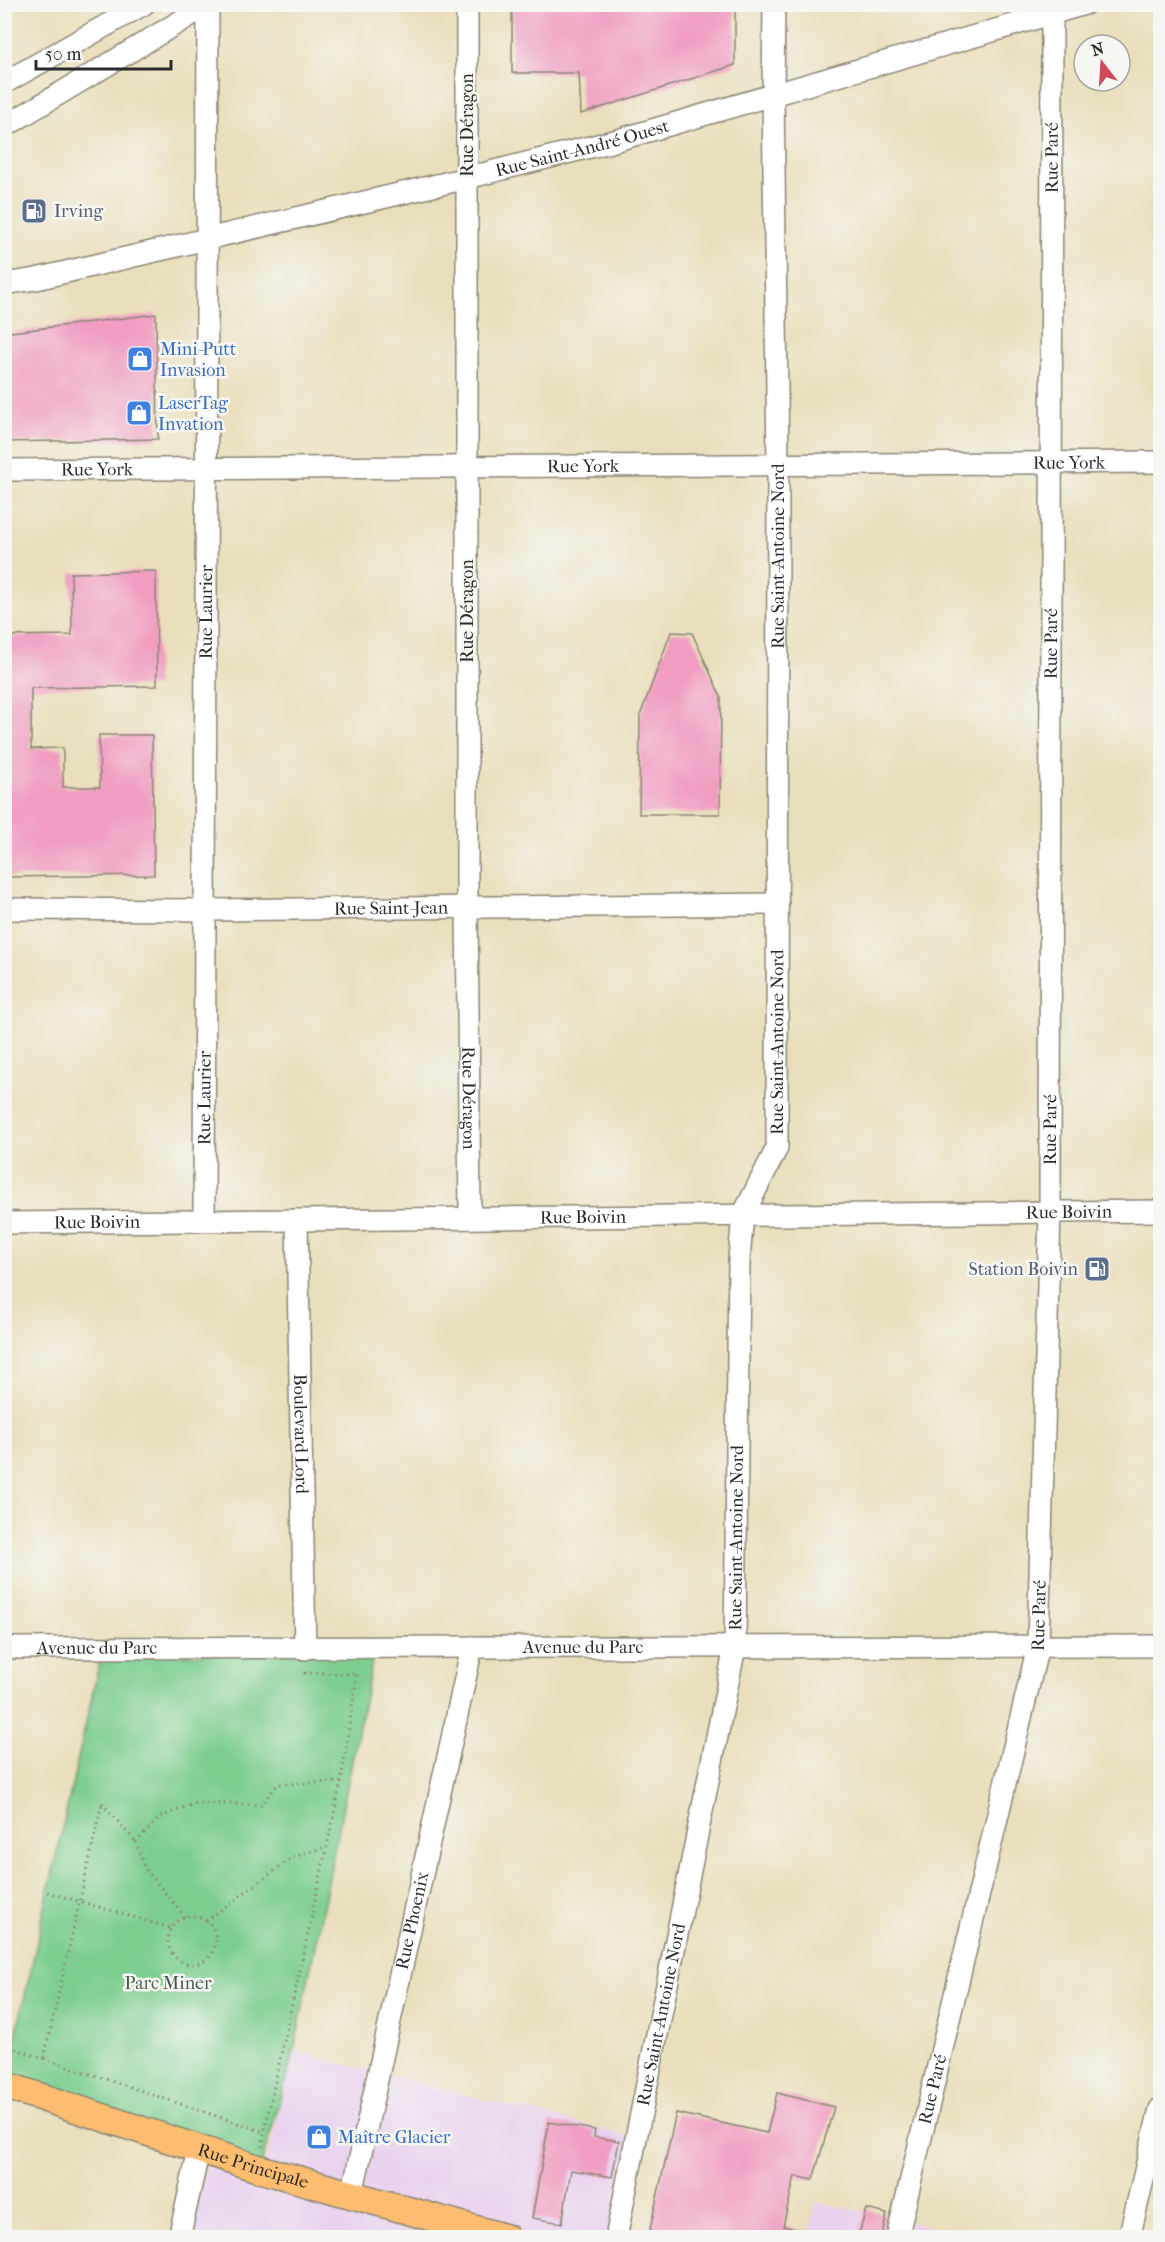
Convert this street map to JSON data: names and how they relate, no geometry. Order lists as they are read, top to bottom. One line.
{"streets":{"main road":["Rue Principale"],"street":["Rue Déragon","Rue Saint-André Ouest","Rue Paré","Rue York","Rue Saint-Antoine Nord","Rue Laurier","Rue Saint-Jean","Rue Boivin","Boulevard Lord","Avenue du Parc","Rue Phoenix"]},"crossings":[["Rue Déragon","Rue Saint-André Ouest"],["Rue Déragon","Rue York"],["Rue Déragon","Rue Saint-Jean"],["Rue Déragon","Rue Boivin"],["Rue Saint-André Ouest","Rue Paré"],["Rue Saint-André Ouest","Rue Saint-Antoine Nord"],["Rue Saint-André Ouest","Rue Laurier"],["Rue Paré","Rue York"],["Rue Paré","Rue Boivin"],["Rue Paré","Avenue du Parc"],["Rue York","Rue Saint-Antoine Nord"],["Rue York","Rue Laurier"],["Rue Saint-Antoine Nord","Rue Saint-Jean"],["Rue Saint-Antoine Nord","Rue Boivin"],["Rue Saint-Antoine Nord","Avenue du Parc"],["Rue Laurier","Rue Saint-Jean"],["Rue Laurier","Rue Boivin"],["Rue Boivin","Boulevard Lord"],["Boulevard Lord","Avenue du Parc"],["Avenue du Parc","Rue Phoenix"],["Rue Phoenix","Rue Principale"]],"parks":["Parc Miner"],"places":{"fuel station":["Irving","Station Boivin"],"shop":["Mini-Putt Invasion","LaserTag Invation","Maître Glacier"]},"scale_bar":"50 m","north":"top"}
